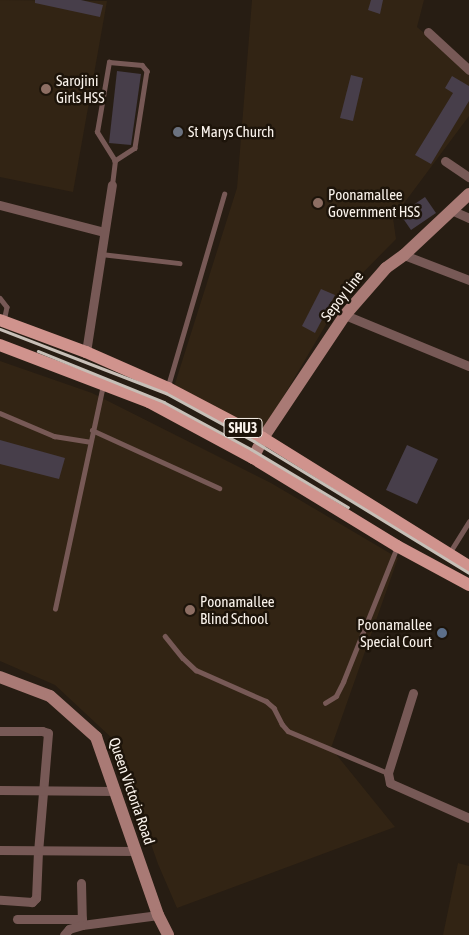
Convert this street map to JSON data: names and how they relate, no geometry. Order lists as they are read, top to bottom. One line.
{"streets":{"main road":["SHU3"],"street":["Sepoy Line","Queen Victoria Road"]},"crossings":[["Sepoy Line","SHU3"]],"places":["Sarojini Girls HSS","St Marys Church","Poonamallee Government HSS","Poonamallee Blind School","Poonamallee Special Court"]}
